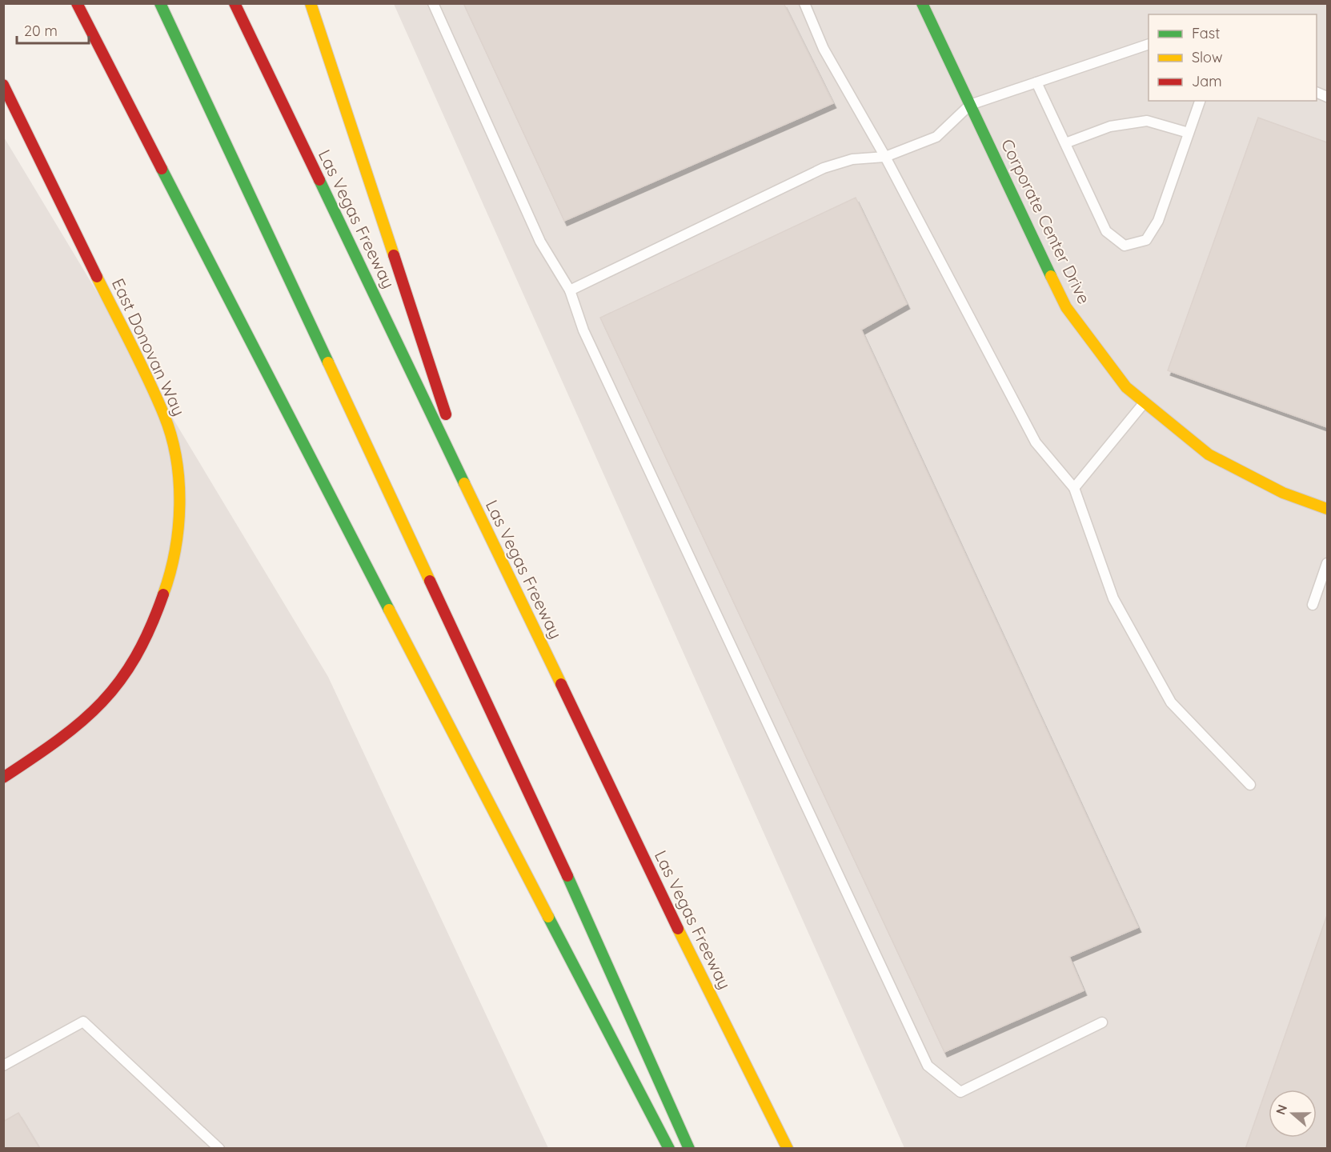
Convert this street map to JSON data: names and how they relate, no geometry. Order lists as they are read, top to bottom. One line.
{"streets":{"main road":["Las Vegas Freeway","Corporate Center Drive","East Donovan Way"]},"legend":["Fast","Slow","Jam"],"scale_bar":"20 m","north":"left"}
